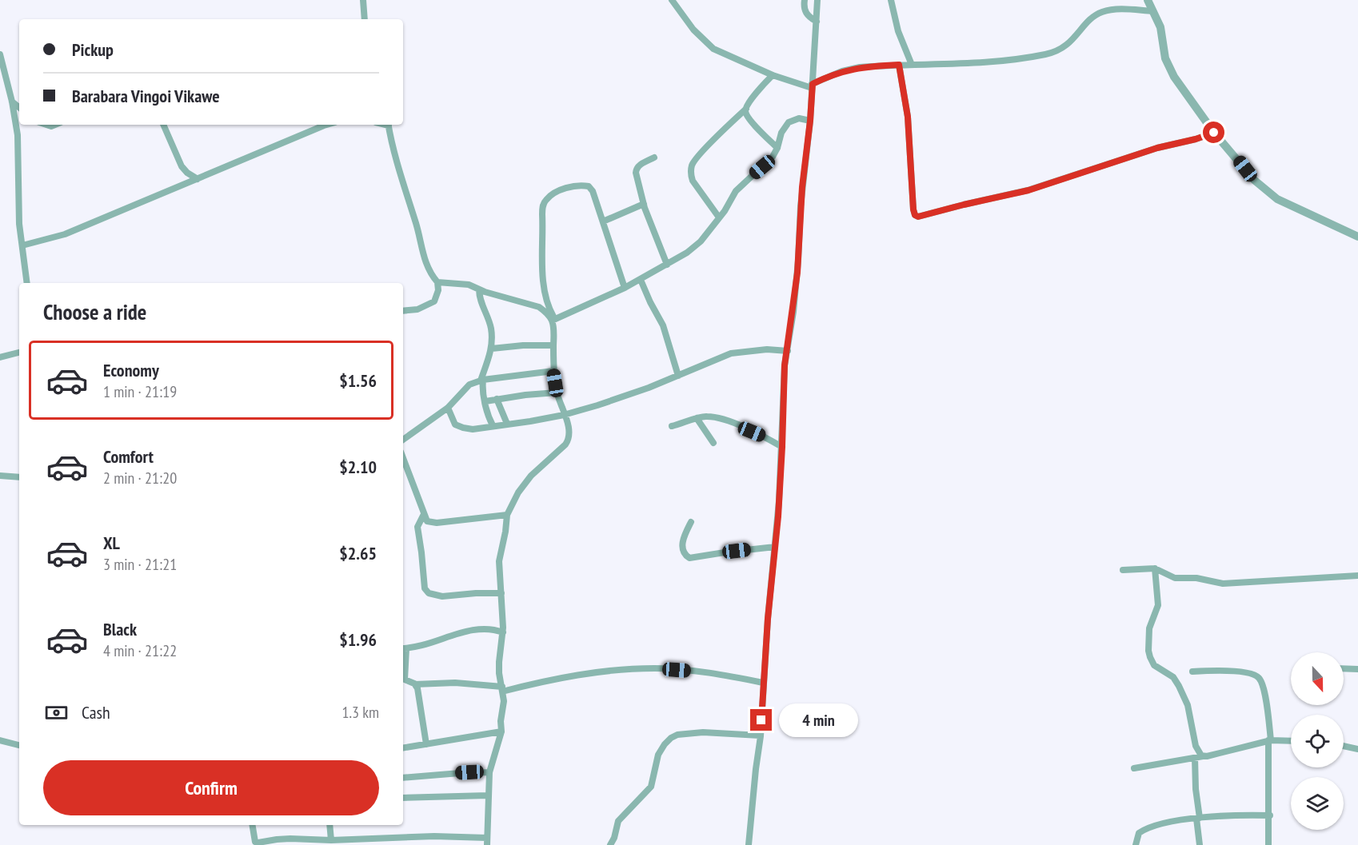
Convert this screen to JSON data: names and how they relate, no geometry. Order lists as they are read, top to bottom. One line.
{"north":"bottom","page":{"banner":["Pickup","Barabara Vingoi Vikawe"],"heading":"Choose a ride","list":[{"name":"Economy","note":"1 min · 21:19","value":"$1.56"},{"name":"Comfort","note":"2 min · 21:20","value":"$2.10"},{"name":"XL","note":"3 min · 21:21","value":"$2.65"},{"name":"Black","note":"4 min · 21:22","value":"$1.96"}],"pay":["Cash","1.3 km"],"bubble":"4 min","buttons":"Confirm"}}
